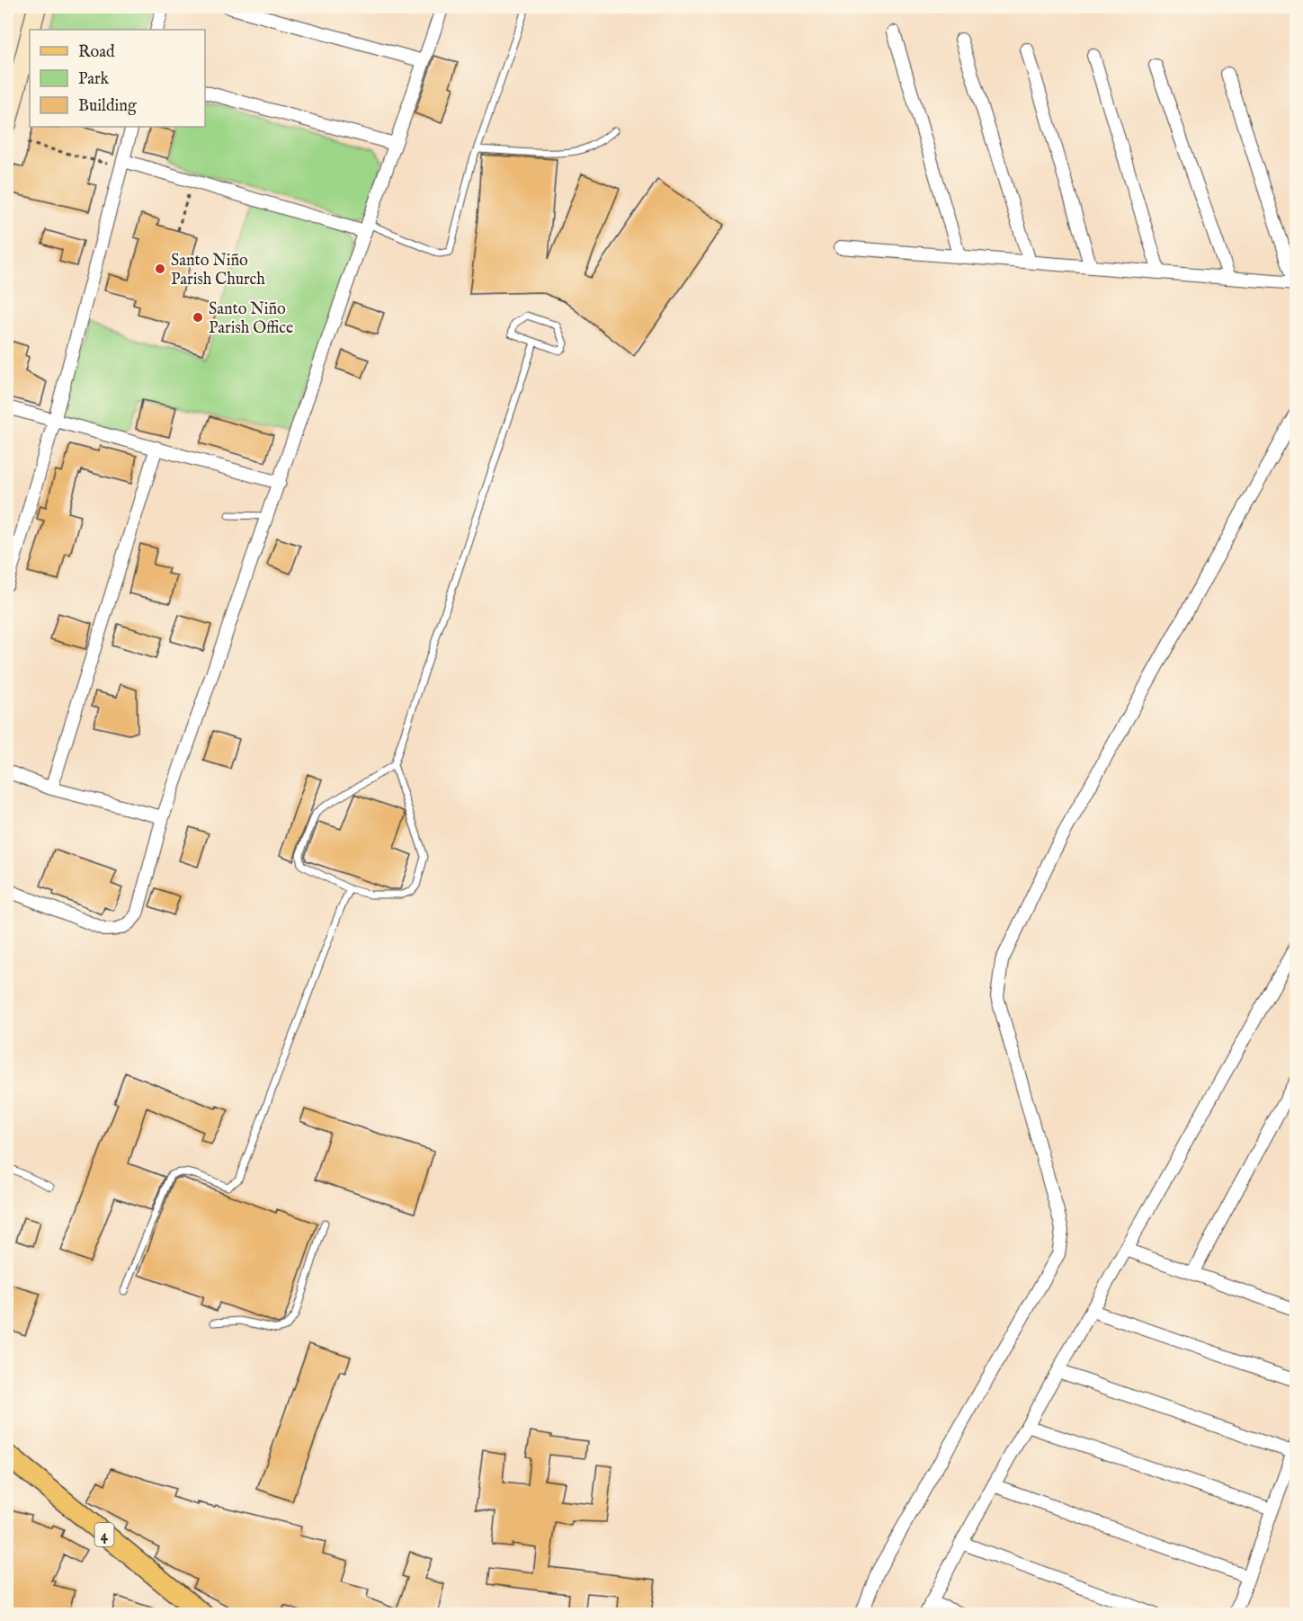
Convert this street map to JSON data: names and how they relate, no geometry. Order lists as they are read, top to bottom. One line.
{"streets":{"main road":["4"]},"places":["Santo Niño Parish Church","Santo Niño Parish Office"],"legend":["Road","Park","Building"]}
